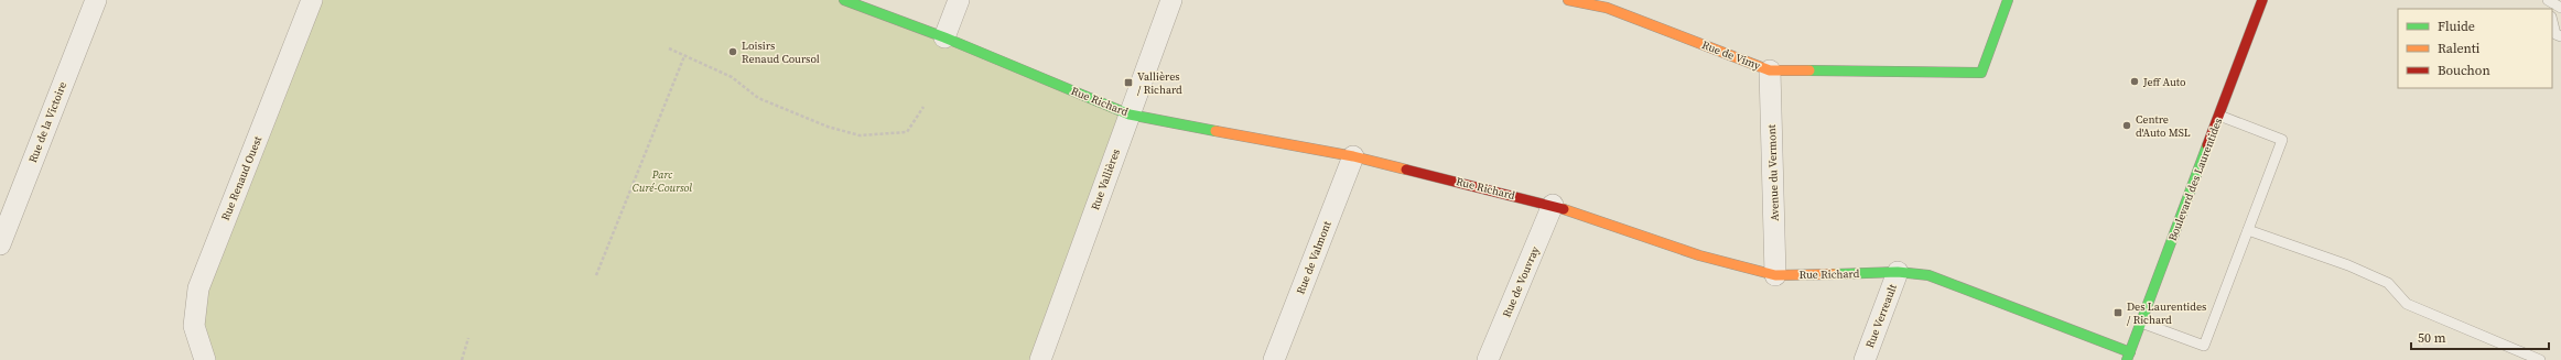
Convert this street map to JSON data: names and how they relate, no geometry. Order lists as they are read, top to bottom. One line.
{"streets":{"street":["Rue de Vimy","Rue Richard","Rue de la Victoire","Avenue du Vermont","Rue Renaud Ouest","Rue Vallières","Boulevard des Laurentides","Rue de Valmont","Rue de Vouvray","Rue Verreault"]},"crossings":[["Rue de Vimy","Avenue du Vermont"],["Rue Richard","Avenue du Vermont"],["Rue Richard","Rue Vallières"],["Rue Richard","Boulevard des Laurentides"],["Rue Richard","Rue de Valmont"],["Rue Richard","Rue de Vouvray"],["Rue Richard","Rue Verreault"]],"parks":["Parc Curé-Coursol"],"places":{"other":["Loisirs Renaud Coursol","Jeff Auto","Centre d'Auto MSL"],"transit":["Vallières / Richard","Des Laurentides / Richard"]},"legend":["Fluide","Ralenti","Bouchon"],"scale_bar":"50 m"}
